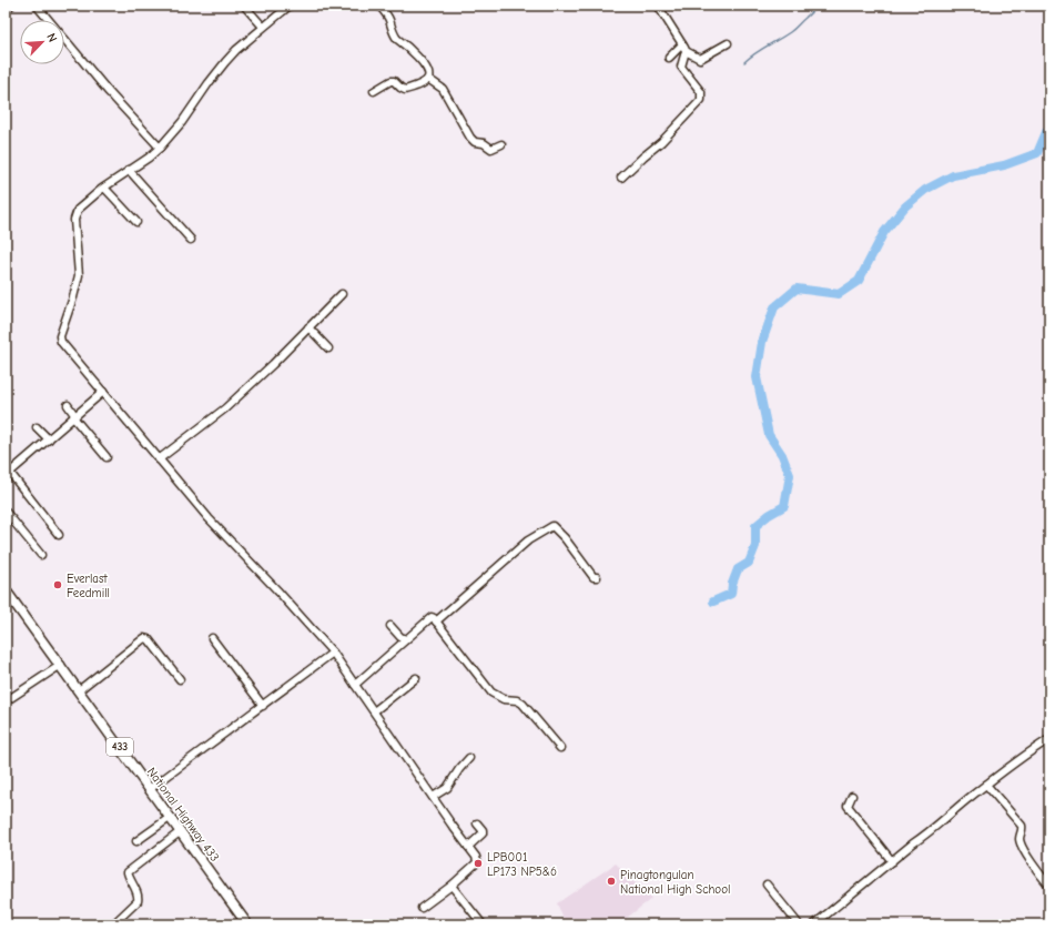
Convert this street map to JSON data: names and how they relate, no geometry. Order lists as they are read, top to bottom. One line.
{"streets":{"main road":["433","National Highway 433"]},"places":["Everlast Feedmill","LPB001 LP173 NP5&6","Pinagtongulan National High School"],"north":"top right"}
